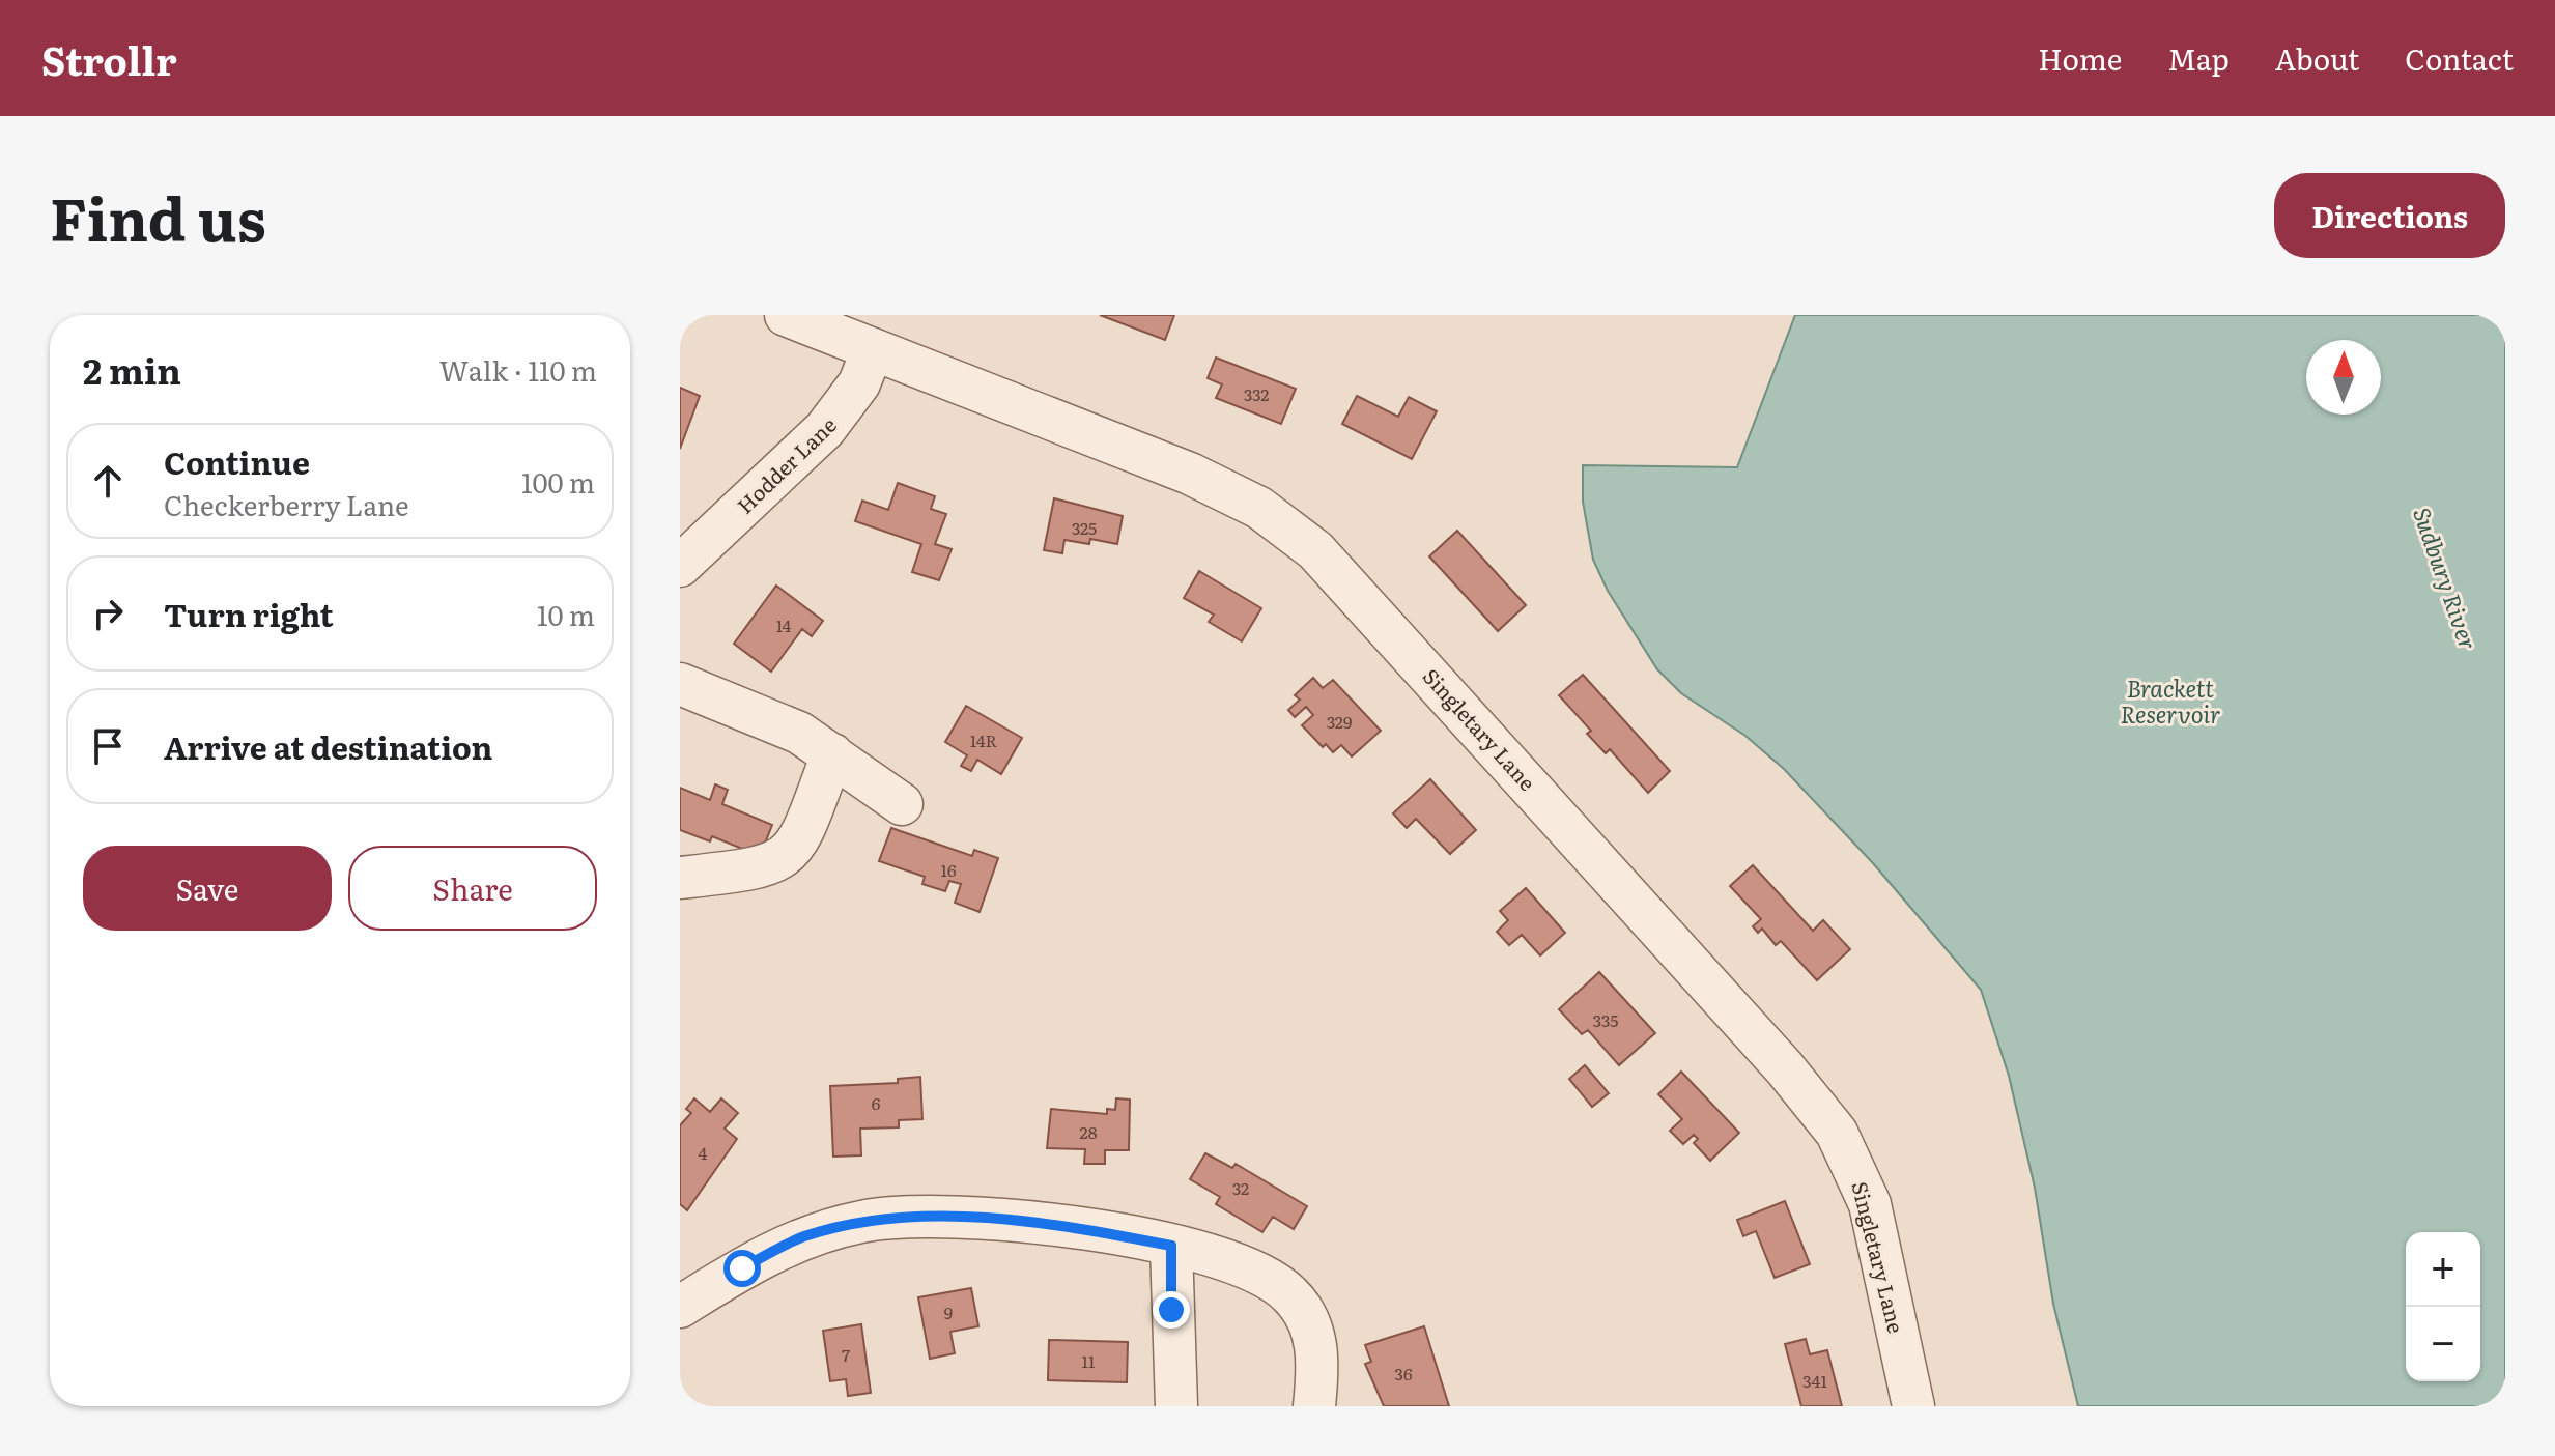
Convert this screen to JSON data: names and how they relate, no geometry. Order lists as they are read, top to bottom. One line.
{"streets":{"street":["Hodder Lane","Singletary Lane"]},"crossings":[["Hodder Lane","Singletary Lane"]],"water":["Sudbury River","Brackett Reservoir"],"house_numbers":["332","325","14","329","14R","16","335","6","28","4","32","9","7","11","36","341"],"north":"top","page":{"header":"Strollr","nav":["Home","Map","About","Contact"],"title":"Find us","buttons":["Directions",["Save","Share"]],"heading":["2 min","Walk · 110 m"],"list":[["Continue","Checkerberry Lane","100 m"],["Turn right","10 m"],"Arrive at destination"],"map_buttons":["+","−"]}}
